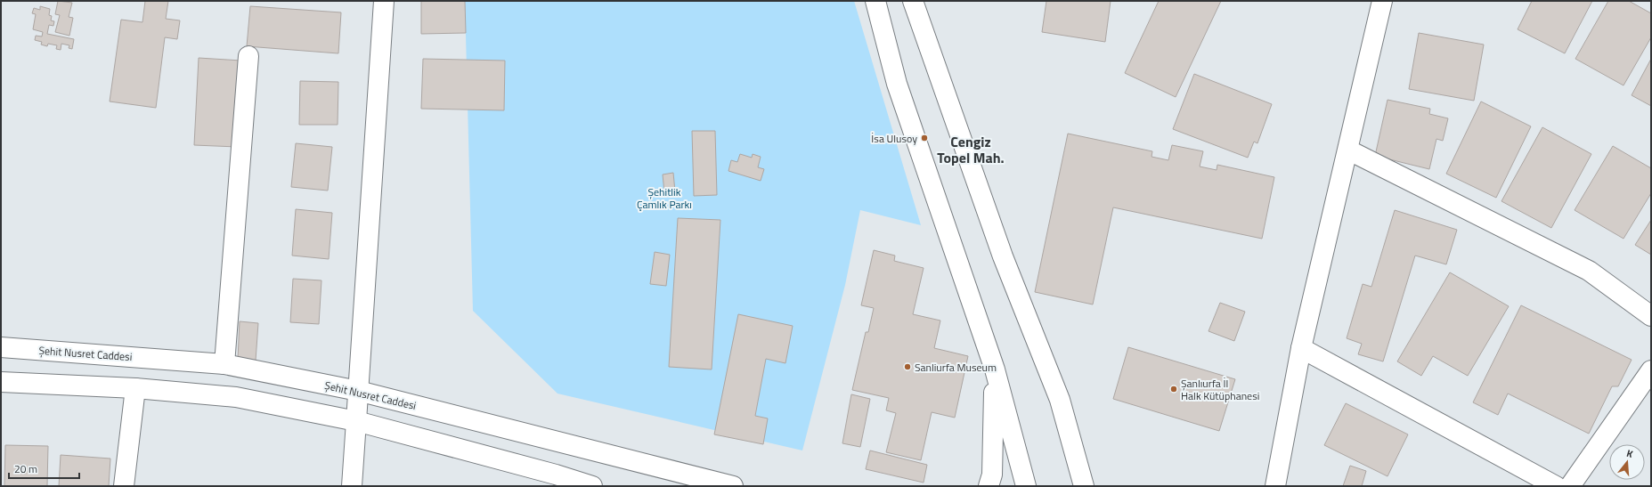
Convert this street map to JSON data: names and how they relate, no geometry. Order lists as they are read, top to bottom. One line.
{"streets":{"street":["Şehit Nusret Caddesi"]},"districts":["Cengiz Topel Mah."],"parks":["Şehitlik Çamlık Parkı"],"places":["İsa Ulusoy","Sanliurfa Museum","Şanlıurfa İl Halk Kütüphanesi"],"scale_bar":"20 m","north":"top"}
